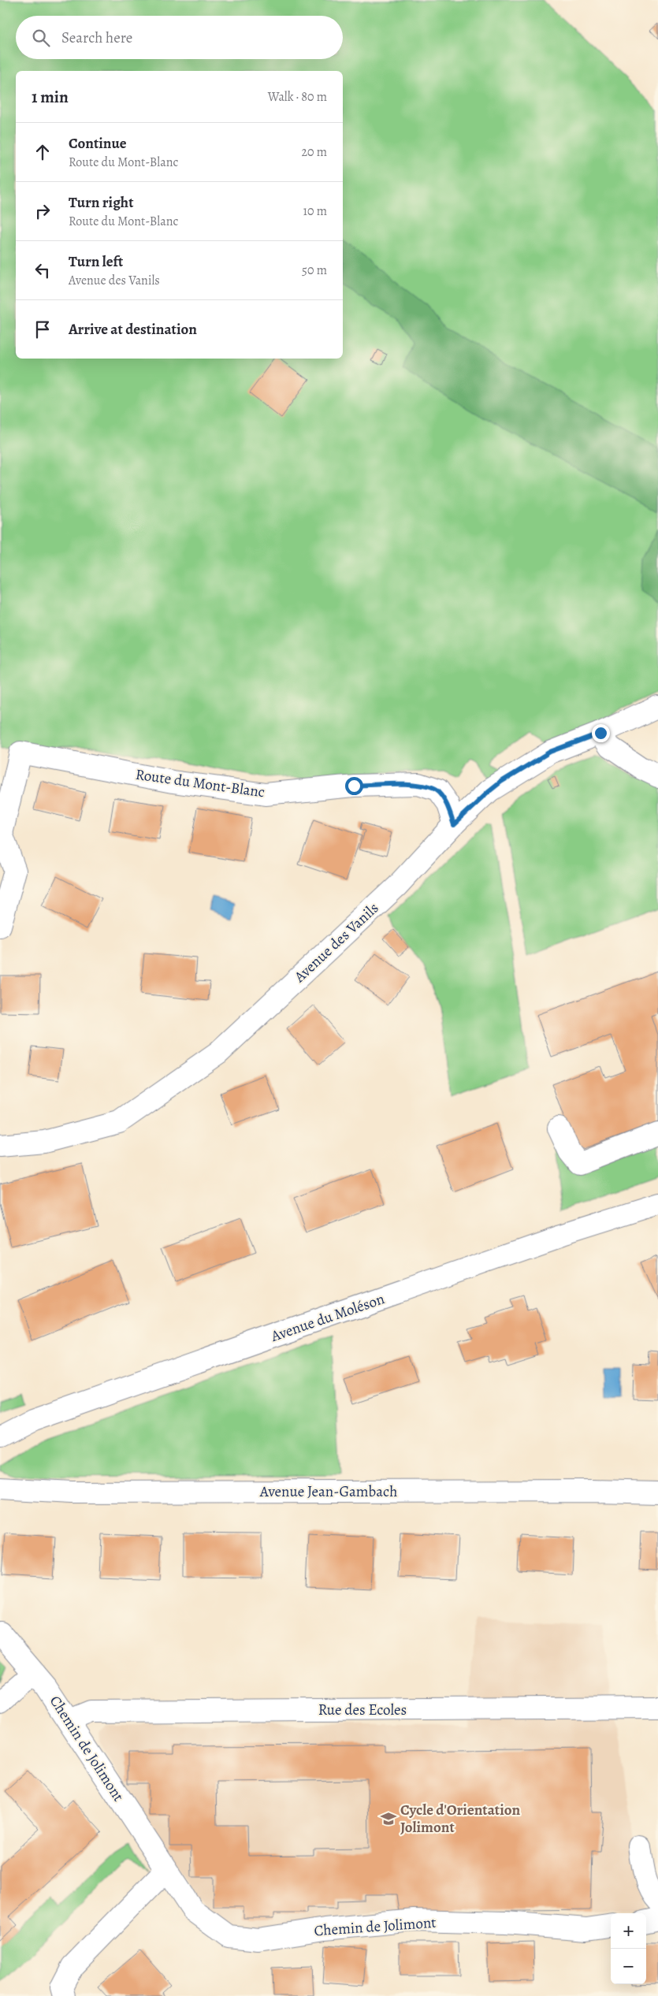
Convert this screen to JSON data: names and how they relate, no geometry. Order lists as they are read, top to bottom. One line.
{"streets":{"street":["Route du Mont-Blanc","Avenue des Vanils","Avenue du Moléson","Avenue Jean-Gambach","Rue des Ecoles","Chemin de Jolimont"]},"crossings":[["Route du Mont-Blanc","Avenue des Vanils"],["Rue des Ecoles","Chemin de Jolimont"]],"places":{"school or university":["Cycle d'Orientation Jolimont"]},"page":{"search":"Search here","heading":["1 min","Walk · 80 m"],"list":[["Continue","Route du Mont-Blanc","20 m"],["Turn right","Route du Mont-Blanc","10 m"],["Turn left","Avenue des Vanils","50 m"],"Arrive at destination"],"map_buttons":["+","−"]}}
